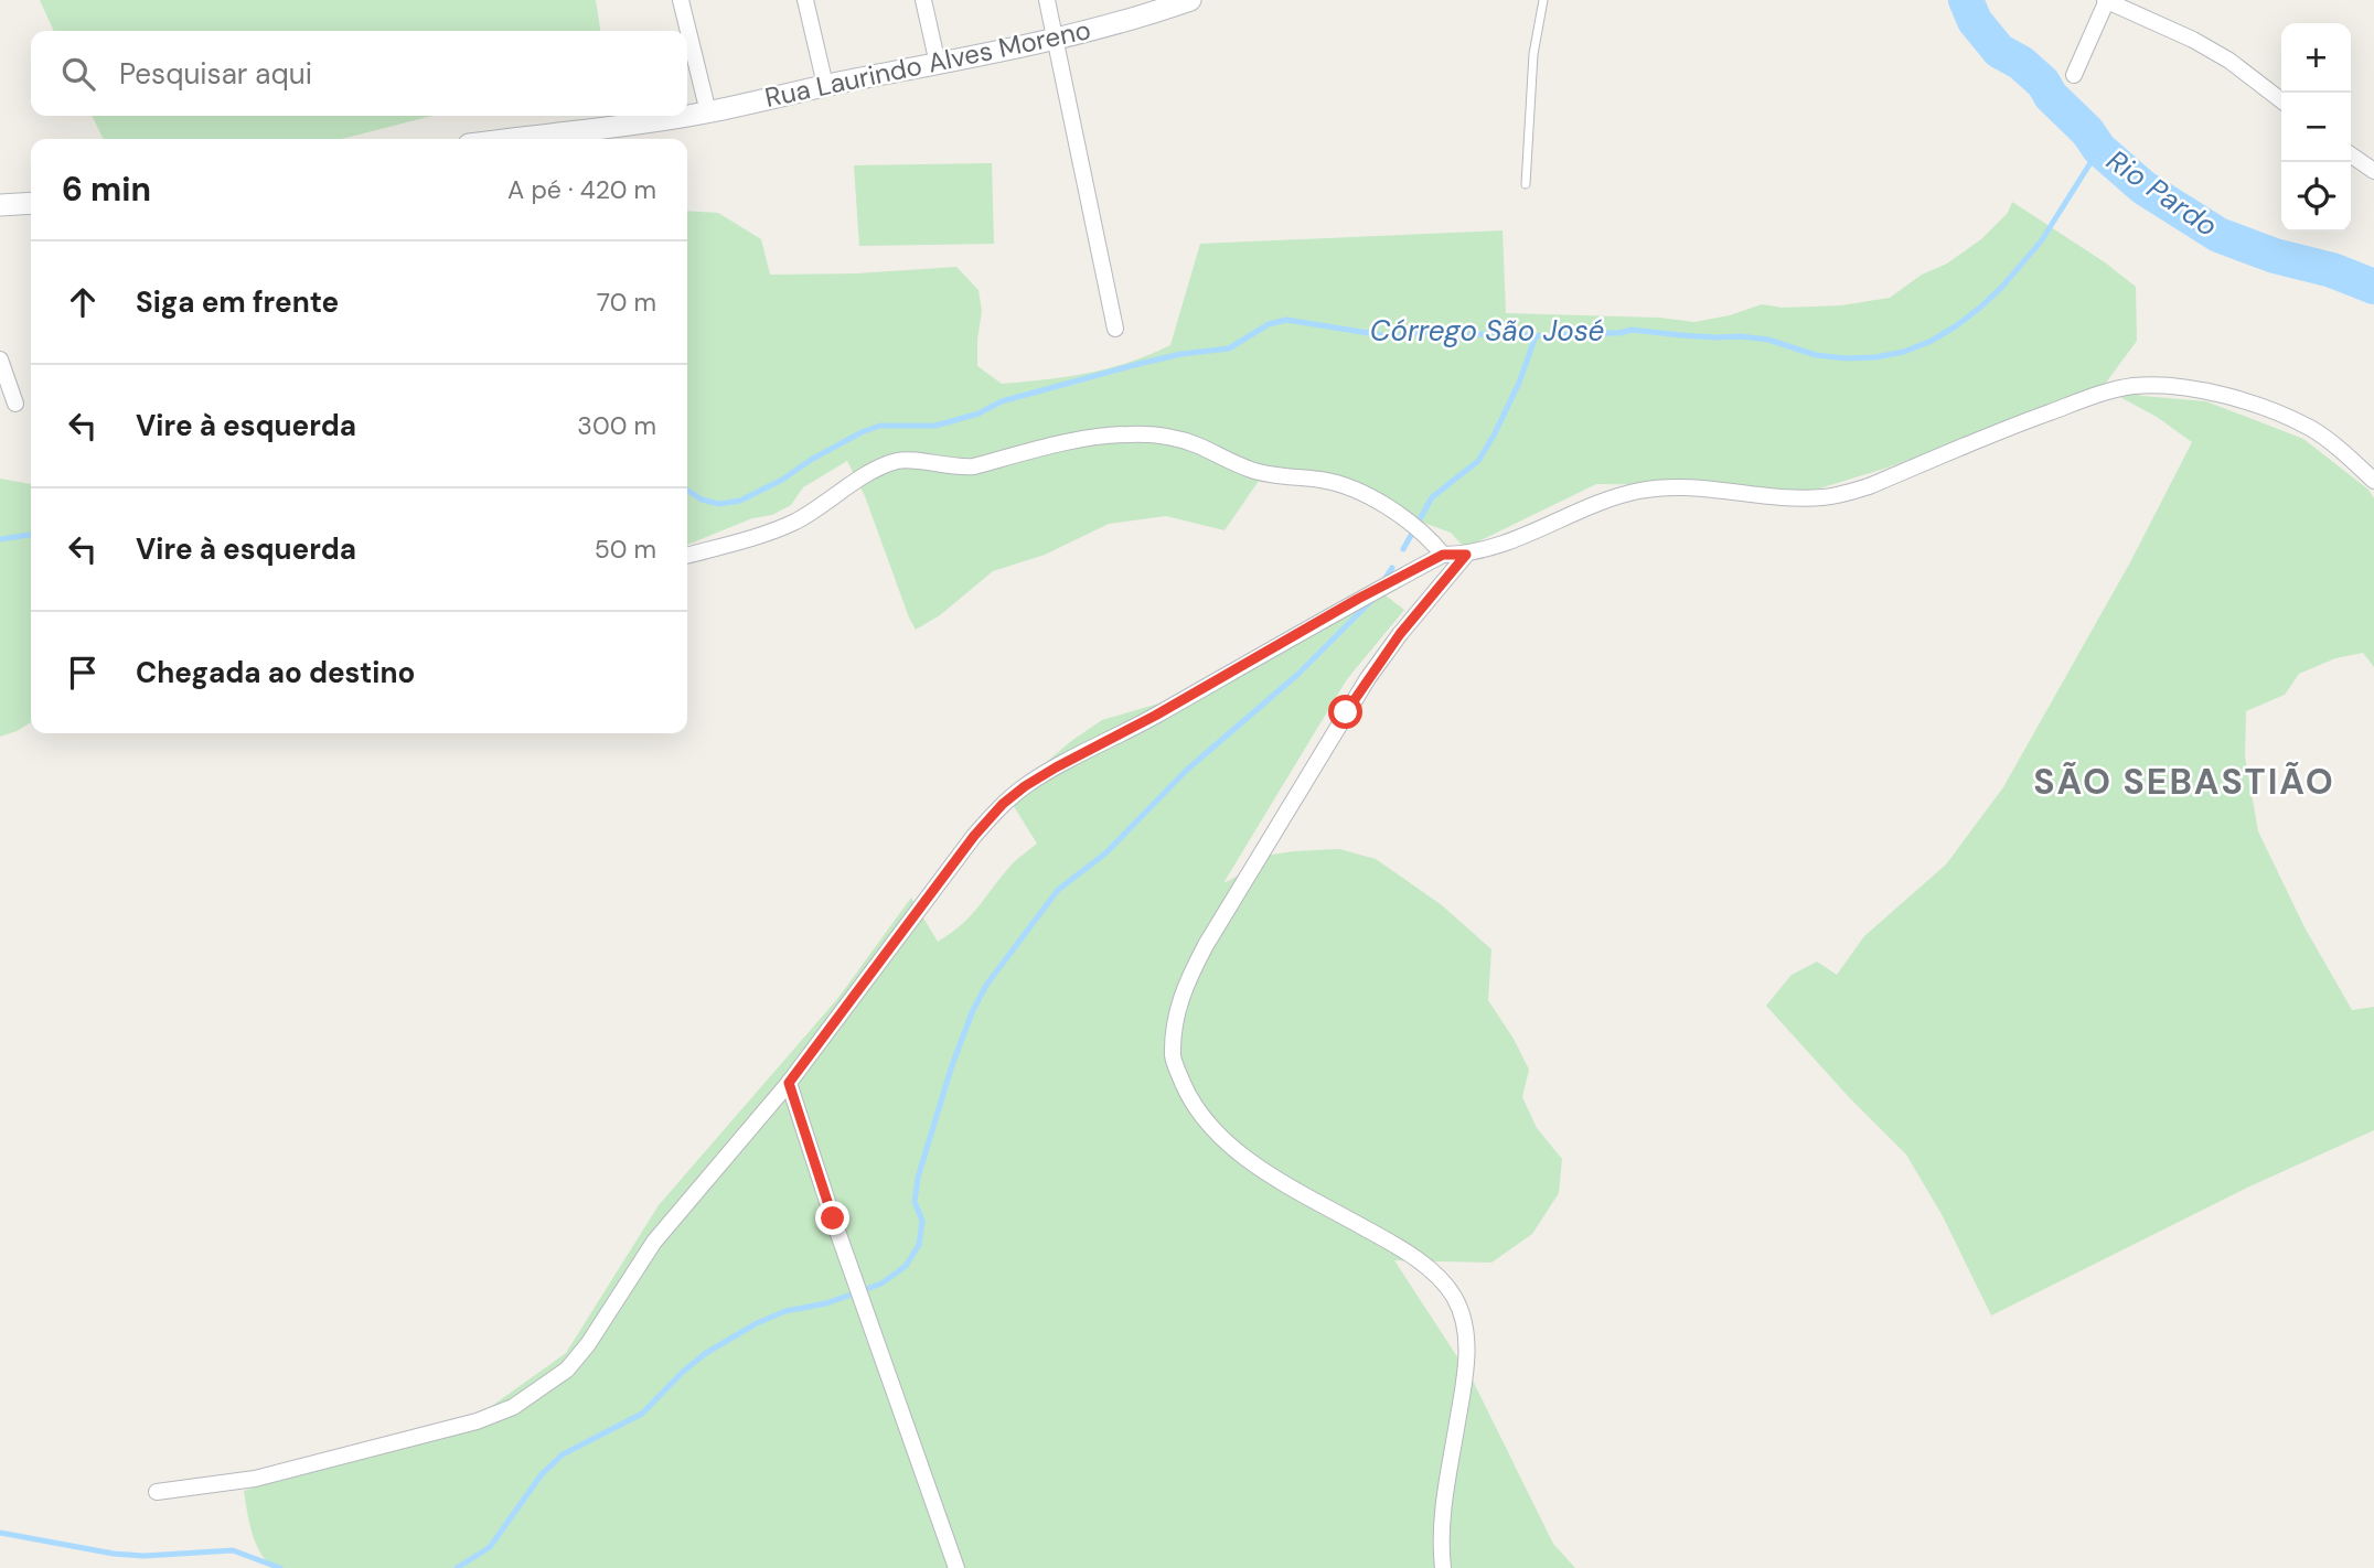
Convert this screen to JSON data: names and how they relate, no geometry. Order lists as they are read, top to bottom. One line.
{"streets":{"street":["Rua Laurindo Alves Moreno"]},"districts":["SÃO SEBASTIÃO"],"water":["Rio Pardo","Córrego São José"],"page":{"map_buttons":["+","−"],"search":"Pesquisar aqui","heading":["6 min","A pé · 420 m"],"list":[["Siga em frente","70 m"],["Vire à esquerda","300 m"],["Vire à esquerda","50 m"],"Chegada ao destino"]}}
